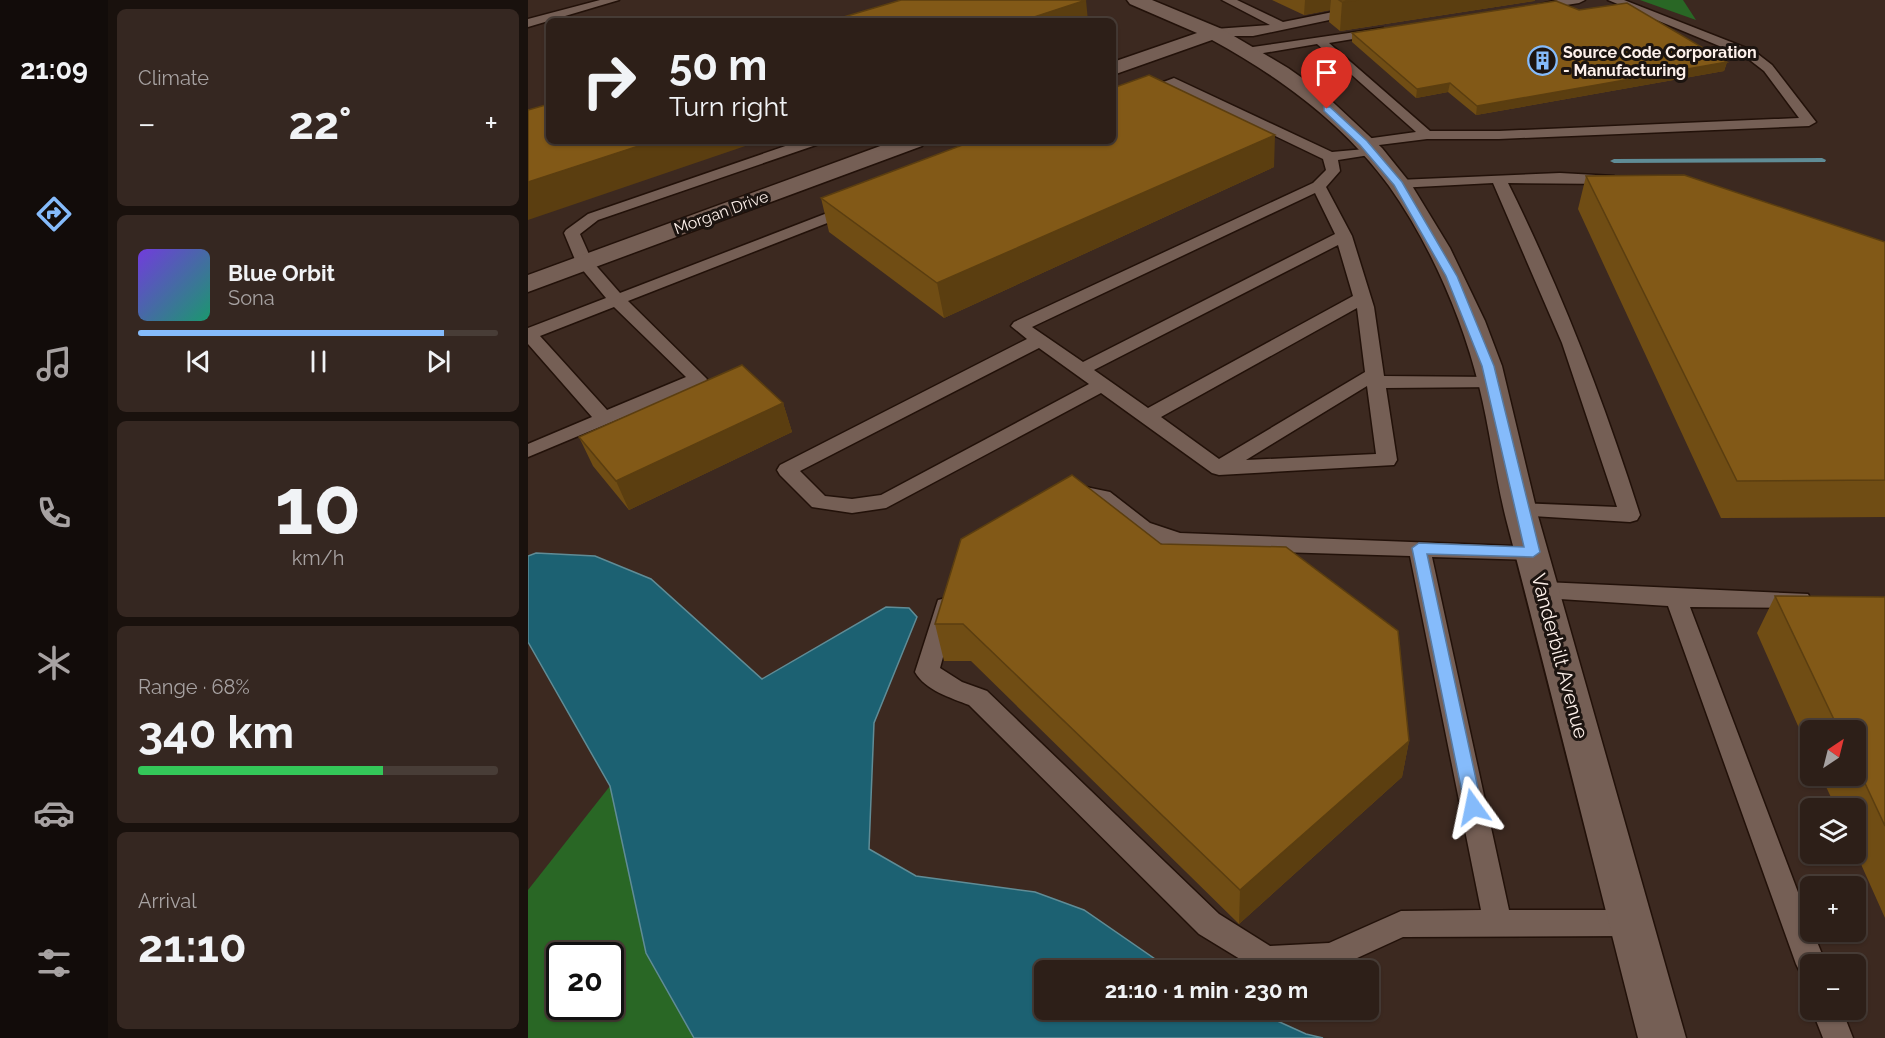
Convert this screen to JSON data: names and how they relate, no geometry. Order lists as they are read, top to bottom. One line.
{"streets":{"street":["Morgan Drive","Vanderbilt Avenue"]},"places":{"building":["Source Code Corporation - Manufacturing"]},"north":"top right","page":{"tabs":"21:09","tile":["Climate",["10","km/h"],["Range · 68%","340 km"],["Arrival","21:10"]],"turn":["50 m","Turn right"],"heat":["−","22°","+"],"song":["Blue Orbit","Sona"],"map_buttons":["+","−"],"limit":"20","trip":"21:10 · 1 min · 230 m"}}
